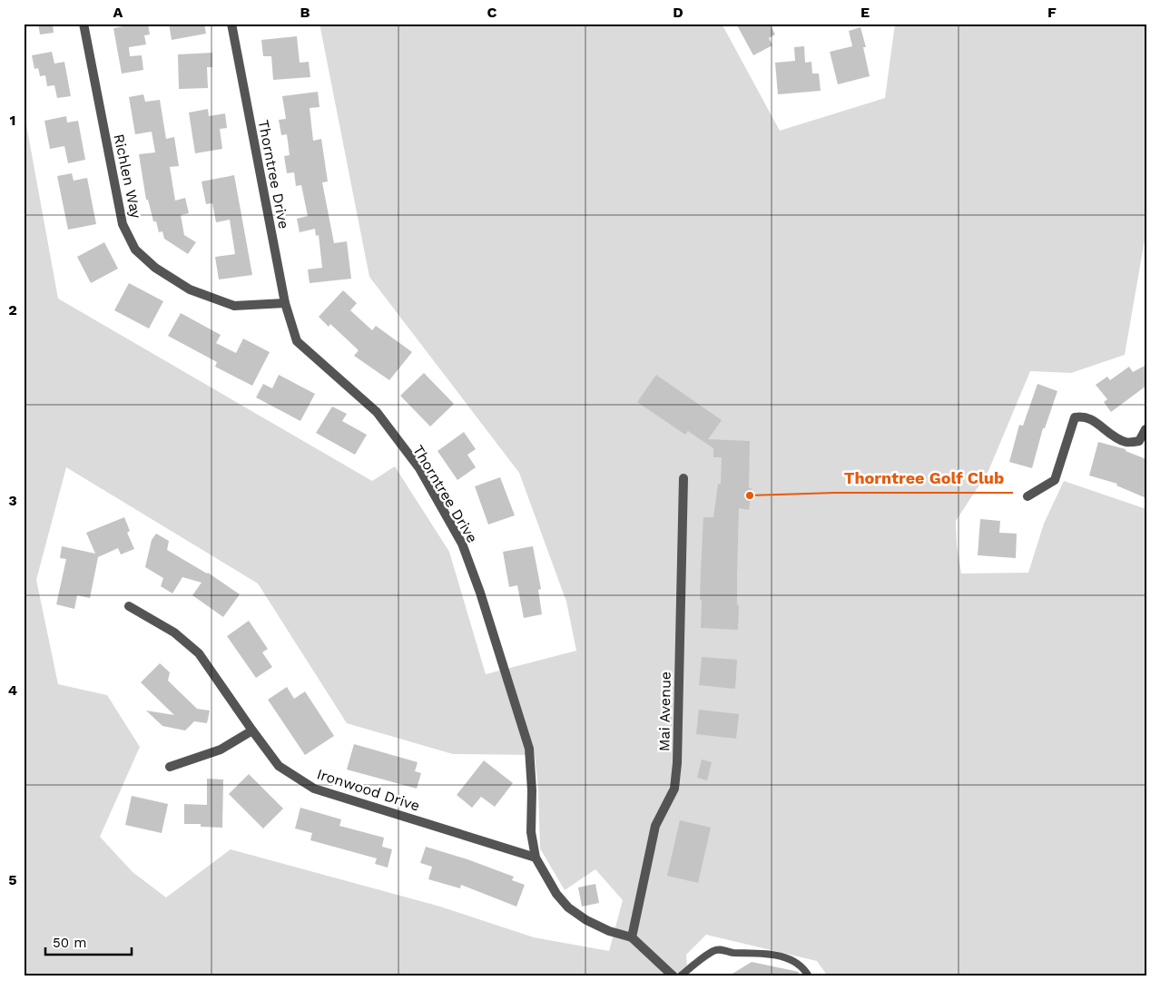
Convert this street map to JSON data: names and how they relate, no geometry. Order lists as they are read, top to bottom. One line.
{"streets":{"street":["Thorntree Drive","Richlen Way","Mai Avenue","Ironwood Drive"]},"crossings":[["Thorntree Drive","Richlen Way"],["Thorntree Drive","Mai Avenue"],["Thorntree Drive","Ironwood Drive"]],"places":["Thorntree Golf Club"],"scale_bar":"50 m","grid":{"columns":["A","B","C","D","E","F"],"rows":["1","2","3","4","5"]}}
